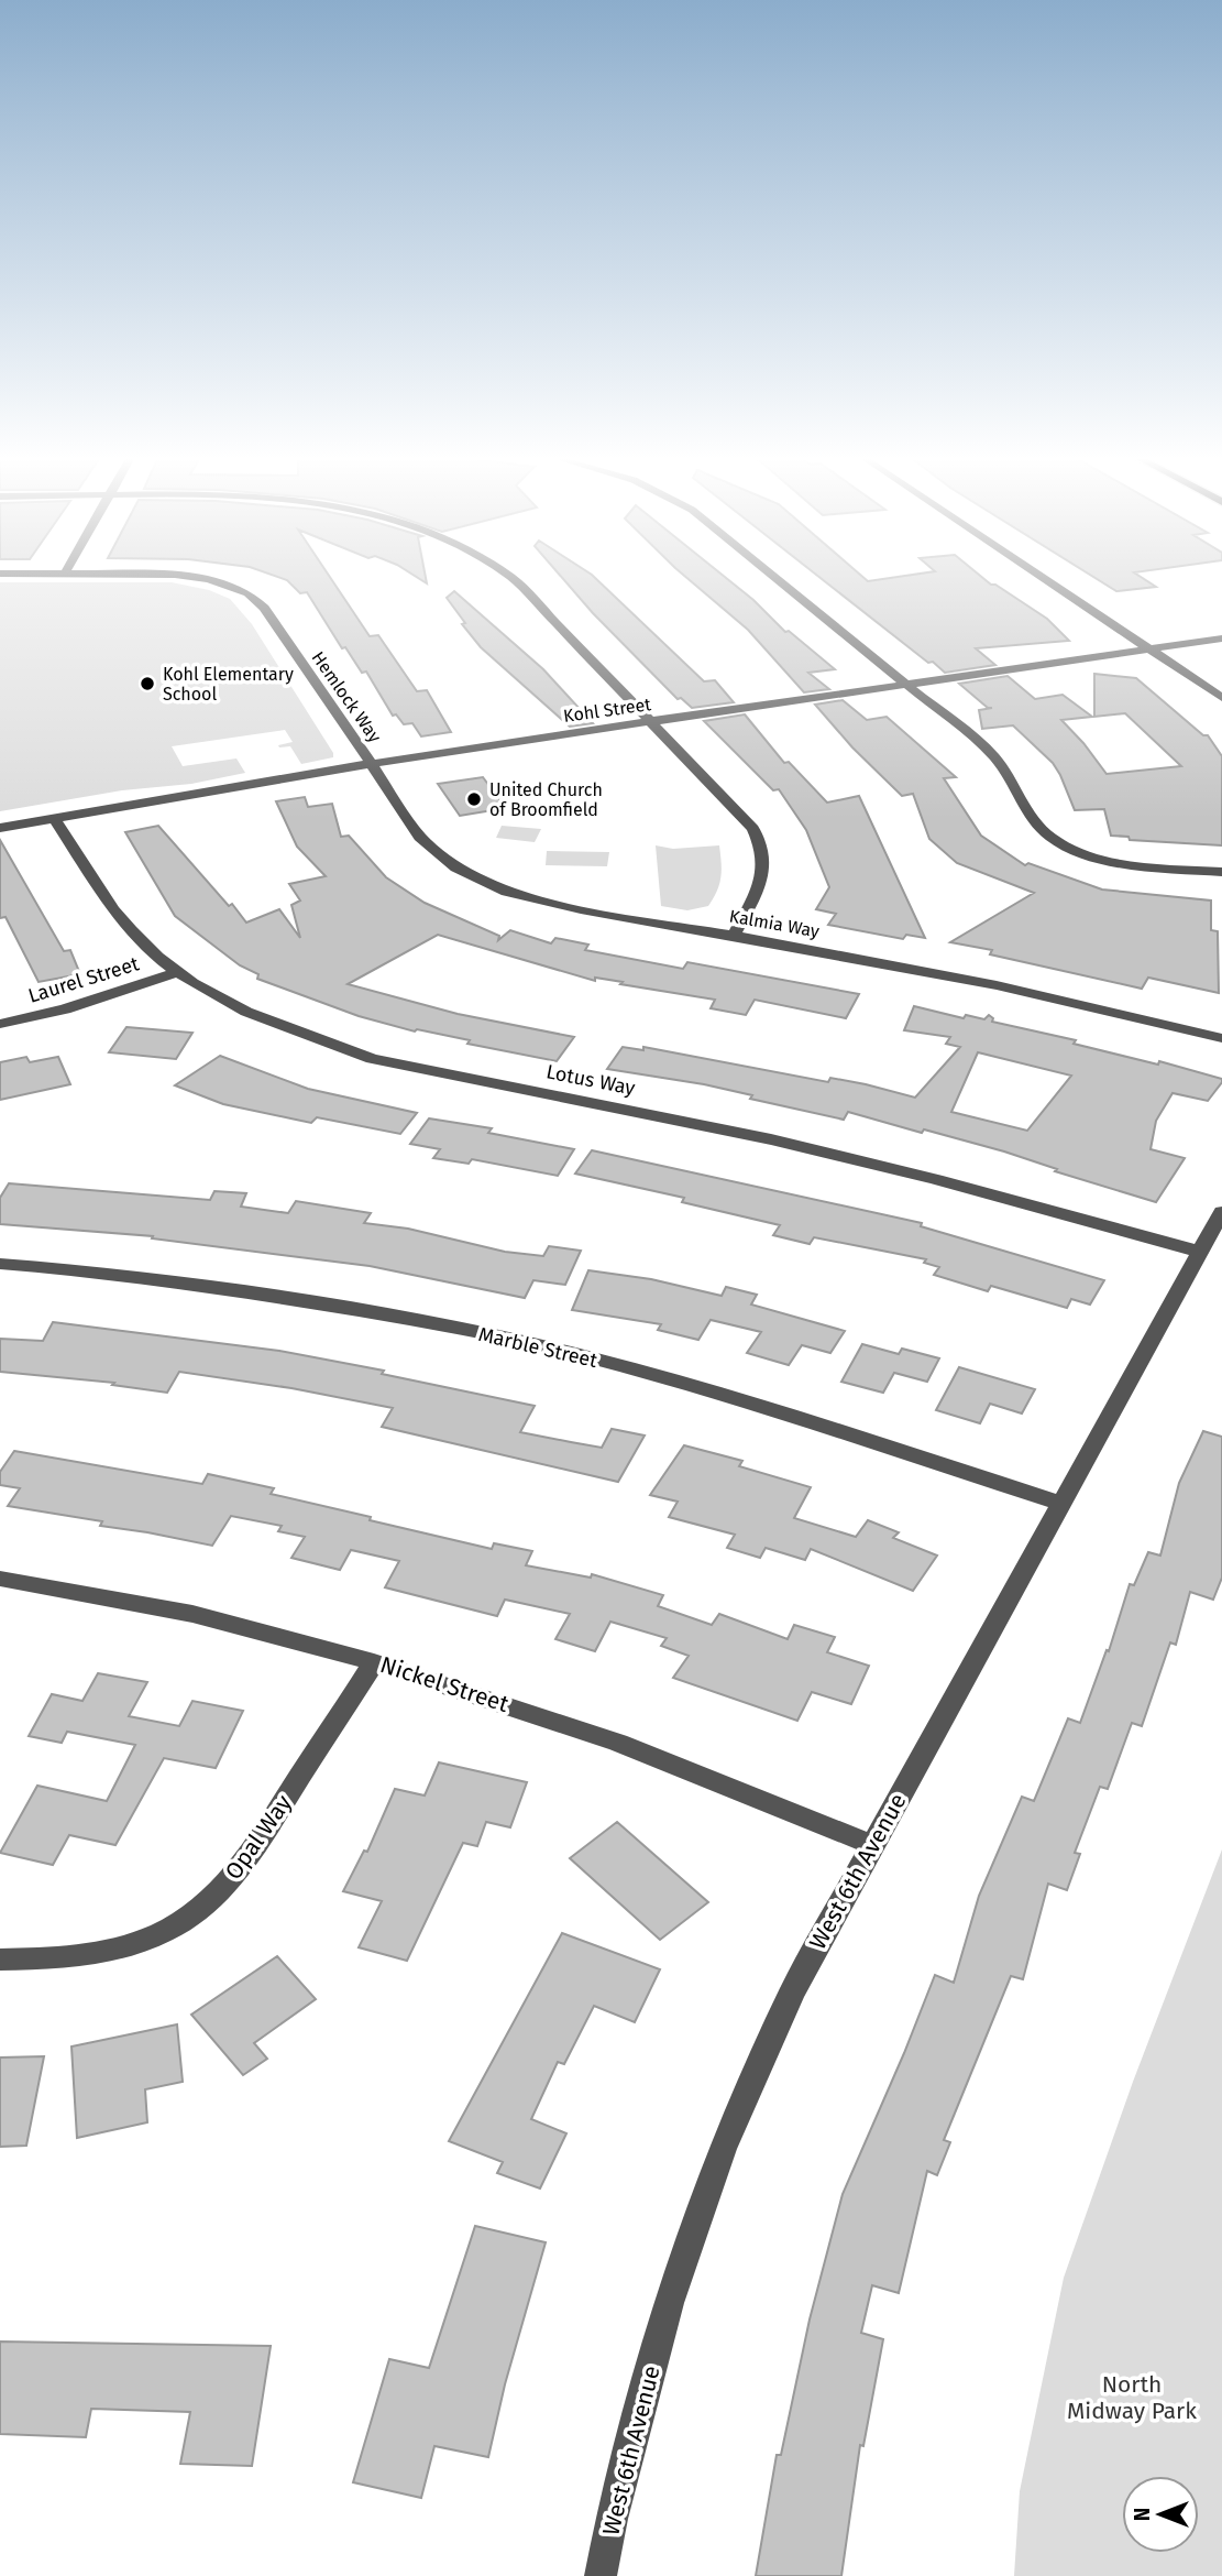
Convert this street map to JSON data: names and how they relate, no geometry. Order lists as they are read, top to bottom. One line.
{"streets":{"street":["Hemlock Way","Kohl Street","Kalmia Way","Laurel Street","Lotus Way","Marble Street","Nickel Street","Opal Way","West 6th Avenue"]},"crossings":[["Hemlock Way","Kohl Street"],["Hemlock Way","Kalmia Way"],["Kohl Street","Kalmia Way"],["Kohl Street","Lotus Way"],["Laurel Street","Lotus Way"],["Lotus Way","West 6th Avenue"],["Marble Street","West 6th Avenue"],["Nickel Street","Opal Way"],["Nickel Street","West 6th Avenue"]],"parks":["North Midway Park"],"places":["Kohl Elementary School","United Church of Broomfield"],"north":"left"}
